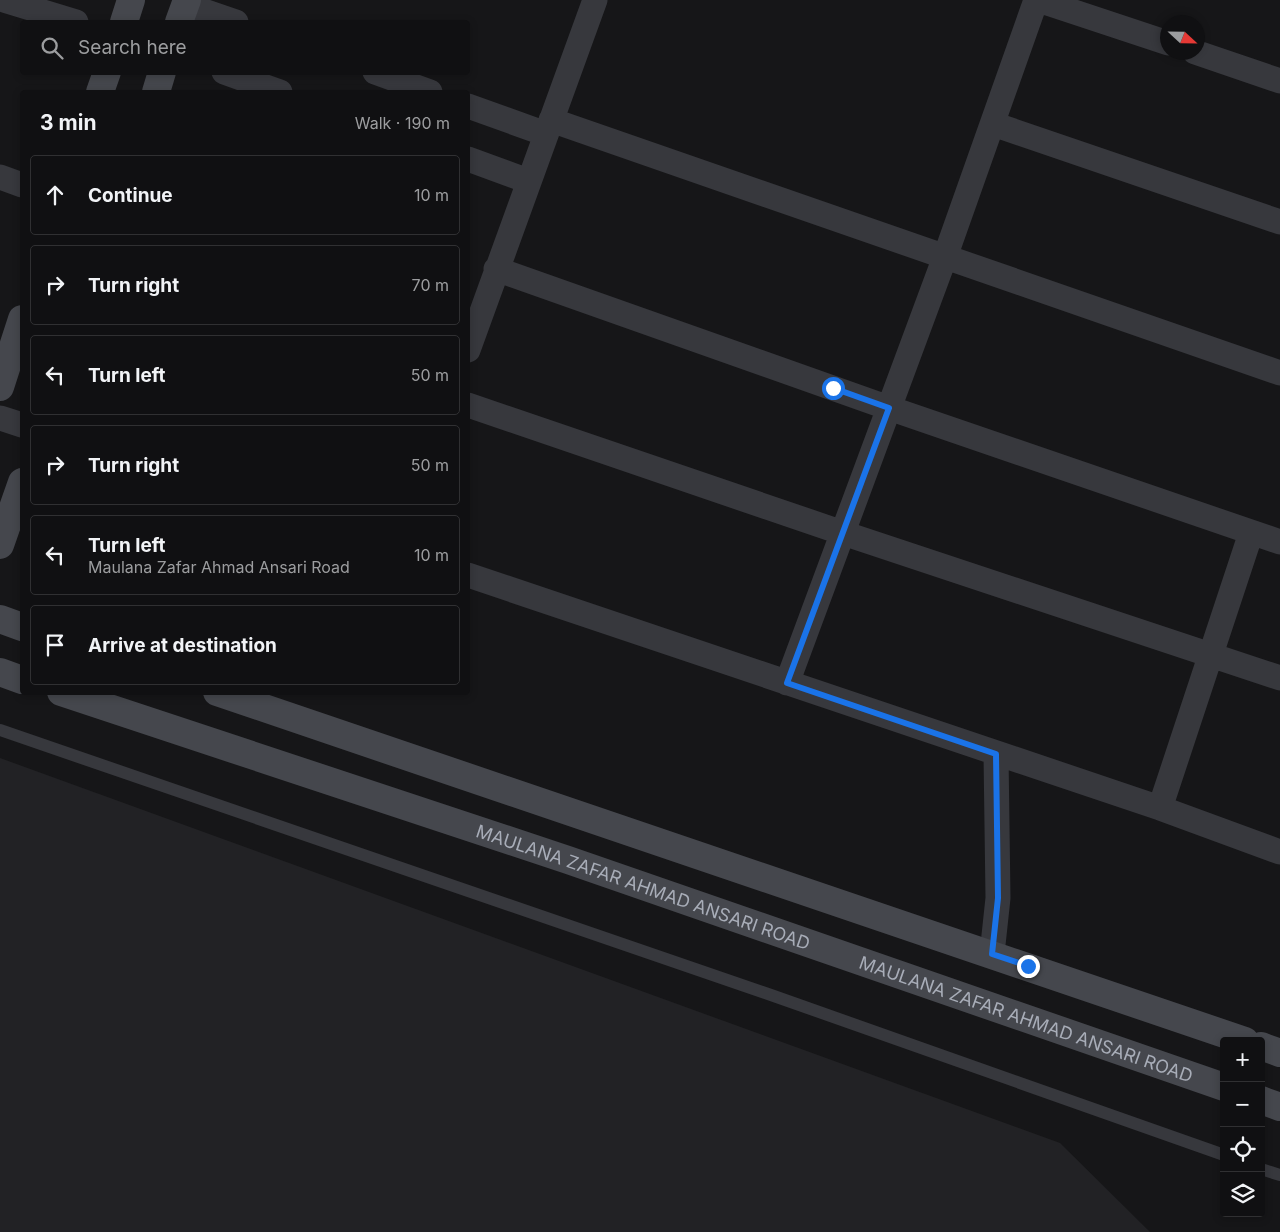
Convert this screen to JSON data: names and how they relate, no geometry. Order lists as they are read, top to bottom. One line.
{"streets":{"main road":["MAULANA ZAFAR AHMAD ANSARI ROAD"]},"north":"right","page":{"search":"Search here","heading":["3 min","Walk · 190 m"],"list":[["Continue","10 m"],["Turn right","70 m"],["Turn left","50 m"],["Turn right","50 m"],["Turn left","Maulana Zafar Ahmad Ansari Road","10 m"],"Arrive at destination"],"map_buttons":["+","−"]}}
